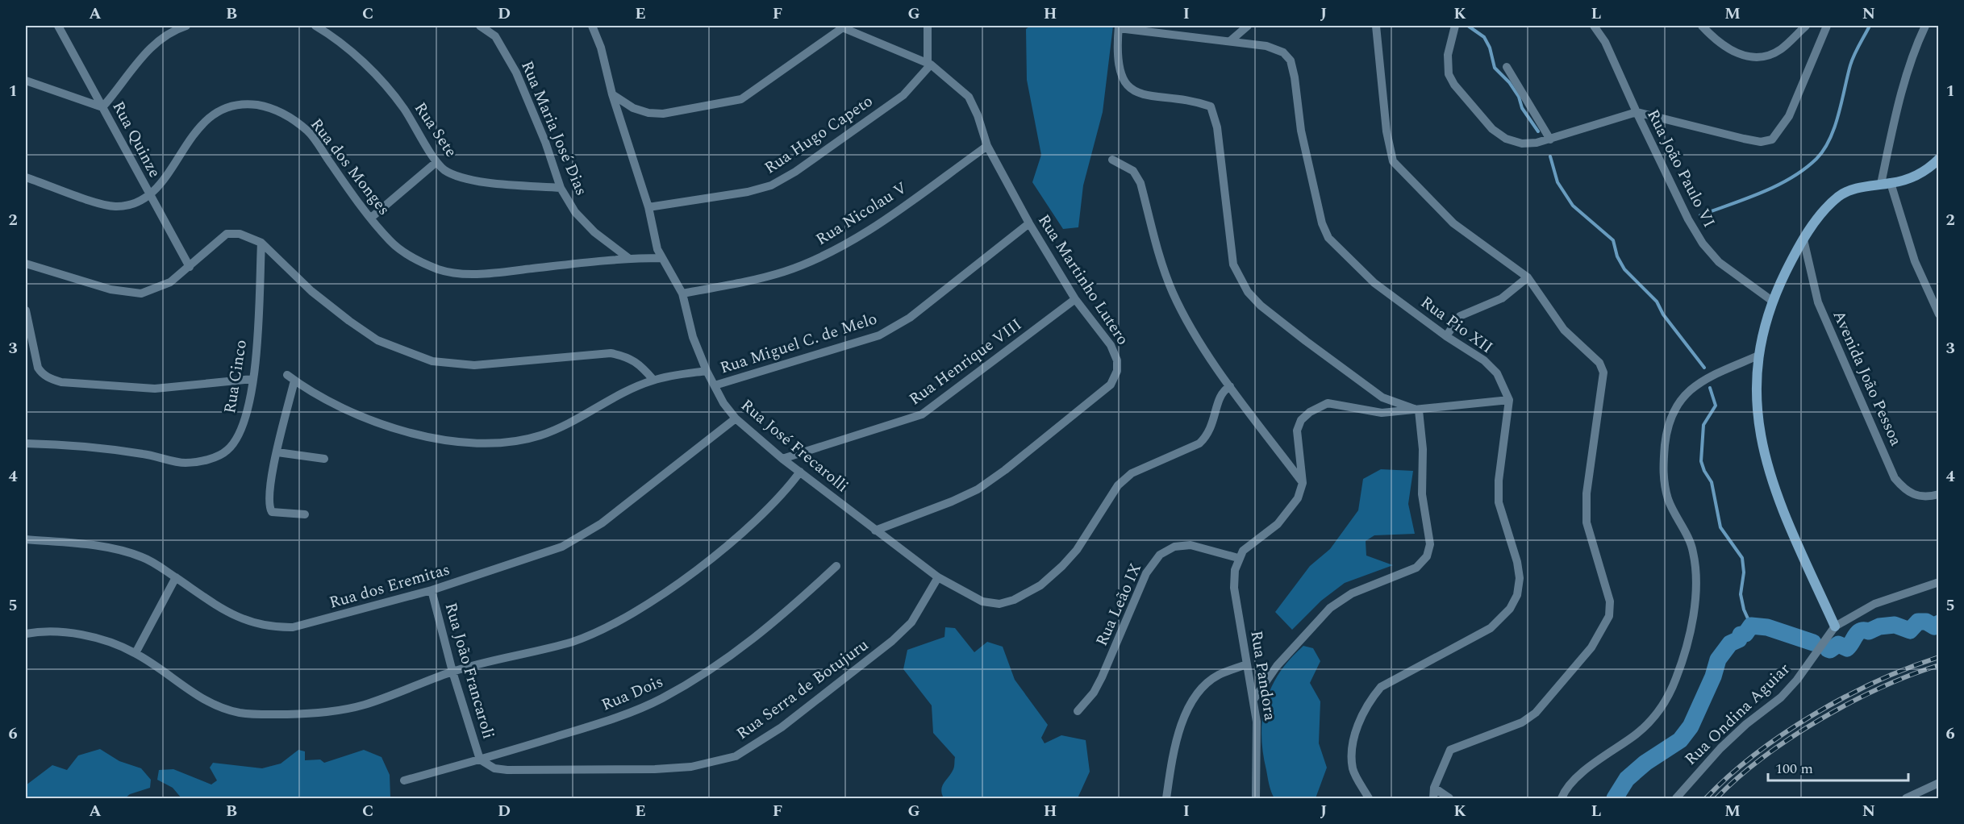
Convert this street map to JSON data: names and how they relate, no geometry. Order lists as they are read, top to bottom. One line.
{"streets":{"street":["Rua Maria José Dias","Rua Sete","Rua Hugo Capeto","Rua Quinze","Rua dos Monges","Rua João Paulo VI","Rua Nicolau V","Rua Martinho Lutero","Rua Pio XII","Rua Miguel C. de Melo","Rua Henrique VIII","Rua Cinco","Avenida João Pessoa","Rua José Frecarolli","Rua dos Eremitas","Rua Leão IX","Rua João Francaroli","Rua Pandora","Rua Serra de Botujuru","Rua Dois","Rua Ondina Aguiar"]},"crossings":[["Rua Maria José Dias","Rua Sete"],["Rua Maria José Dias","Rua dos Monges"],["Rua Hugo Capeto","Rua Martinho Lutero"],["Rua Hugo Capeto","Rua José Frecarolli"],["Rua Quinze","Rua dos Monges"],["Rua dos Monges","Rua José Frecarolli"],["Rua Nicolau V","Rua Martinho Lutero"],["Rua Nicolau V","Rua José Frecarolli"],["Rua Martinho Lutero","Rua Miguel C. de Melo"],["Rua Martinho Lutero","Rua Henrique VIII"],["Rua Martinho Lutero","Rua José Frecarolli"],["Rua Miguel C. de Melo","Rua José Frecarolli"],["Rua Henrique VIII","Rua José Frecarolli"],["Rua José Frecarolli","Rua dos Eremitas"],["Rua José Frecarolli","Rua Serra de Botujuru"],["Rua dos Eremitas","Rua João Francaroli"],["Rua Leão IX","Rua Pandora"],["Rua João Francaroli","Rua Serra de Botujuru"],["Rua João Francaroli","Rua Dois"],["Rua Serra de Botujuru","Rua Dois"]],"scale_bar":"100 m","grid":{"columns":["A","B","C","D","E","F","G","H","I","J","K","L","M","N"],"rows":["1","2","3","4","5","6"]}}
